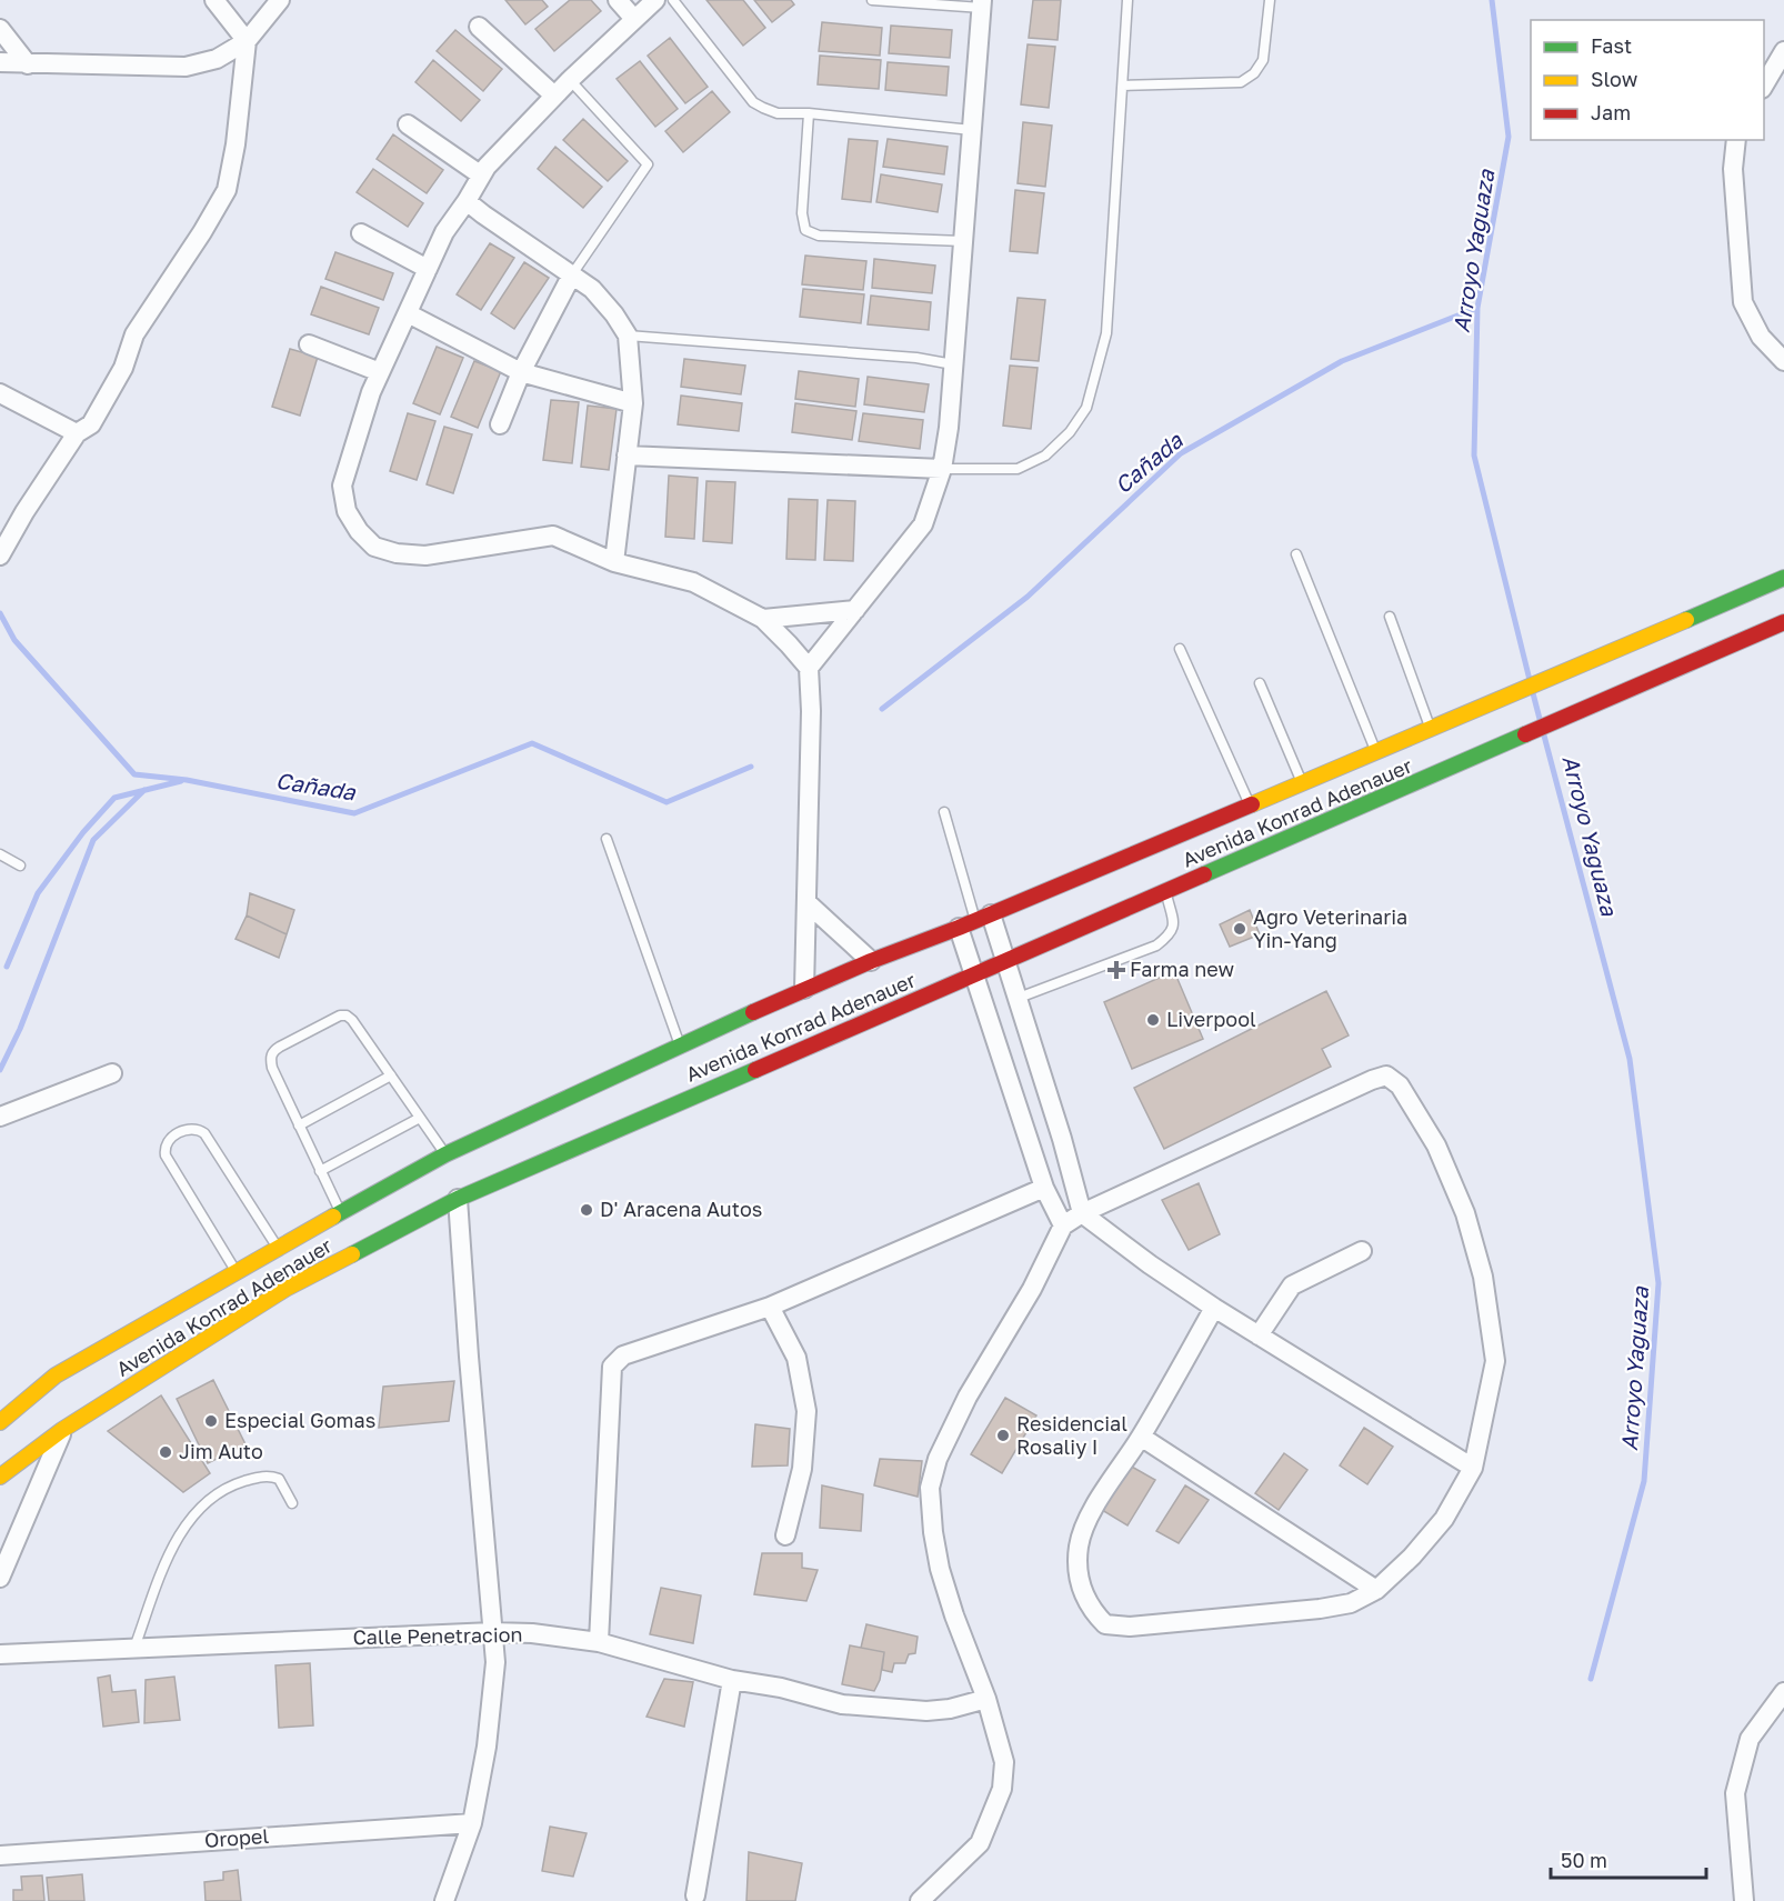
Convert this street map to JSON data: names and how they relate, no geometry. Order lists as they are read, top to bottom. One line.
{"streets":{"main road":["Avenida Konrad Adenauer"],"street":["Calle Penetracion","Oropel"]},"water":["Arroyo Yaguaza","Cañada"],"places":{"other":["Agro Veterinaria Yin-Yang","Liverpool","D' Aracena Autos","Especial Gomas","Residencial Rosaliy I","Jim Auto"],"health":["Farma new"]},"legend":["Fast","Slow","Jam"],"scale_bar":"50 m"}
